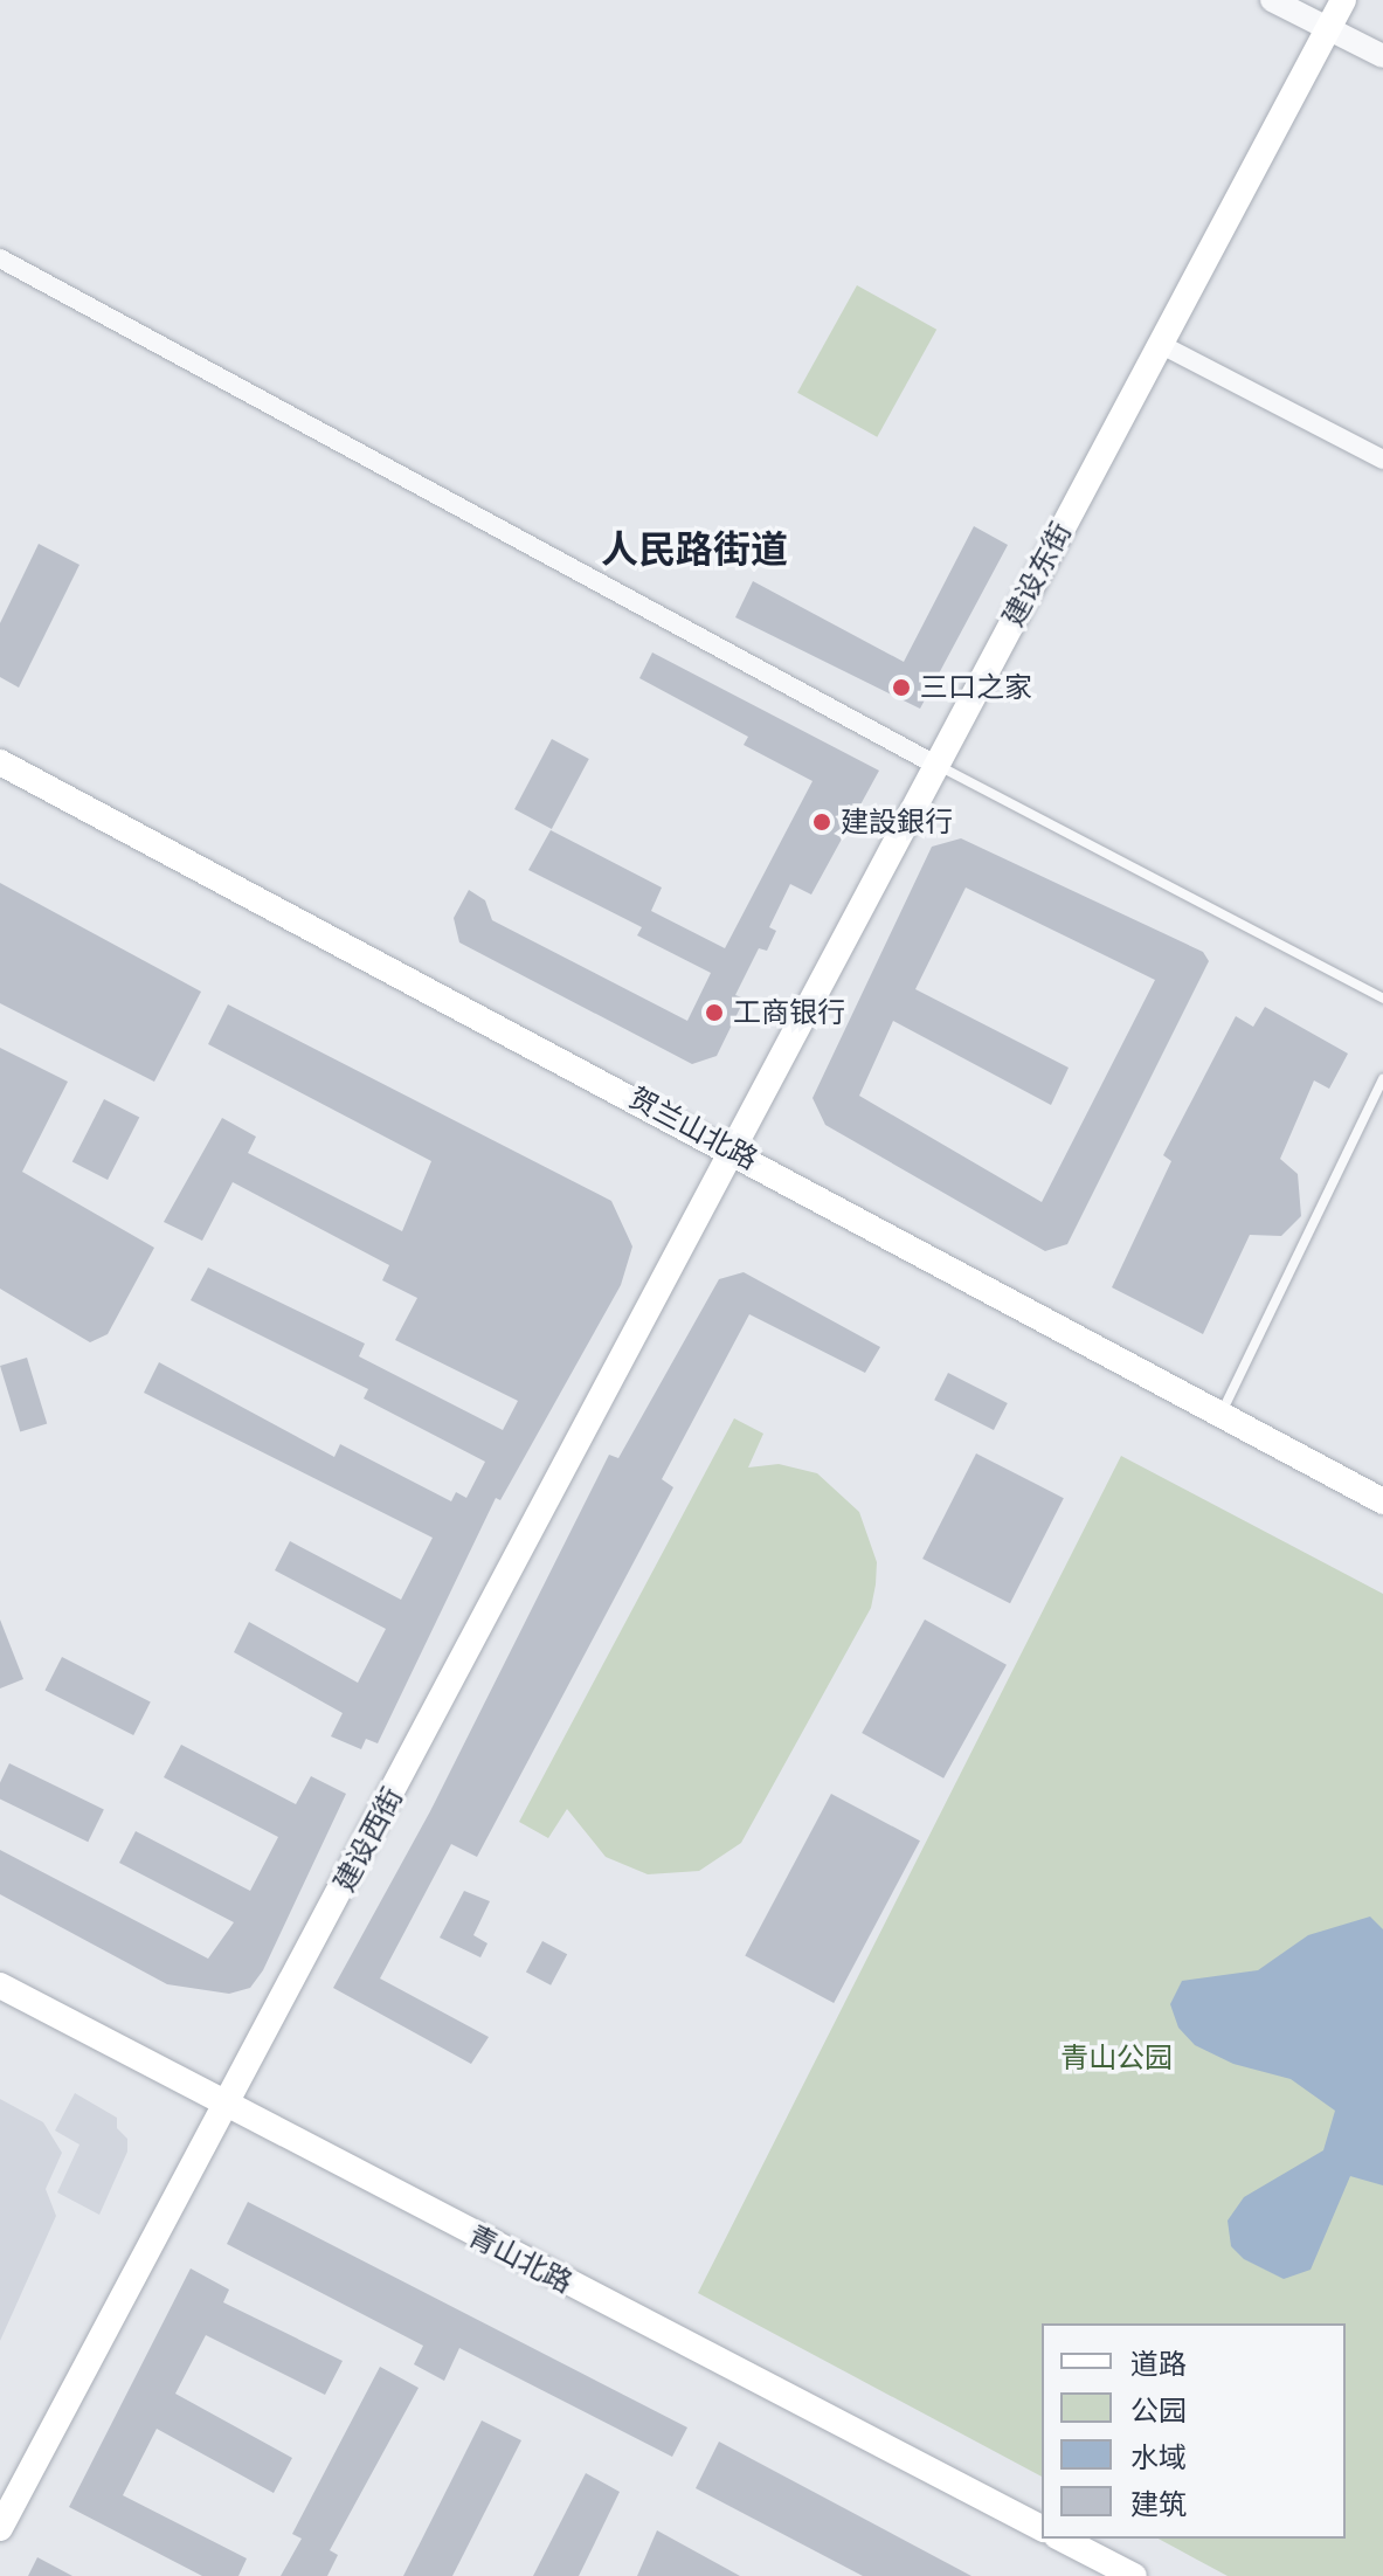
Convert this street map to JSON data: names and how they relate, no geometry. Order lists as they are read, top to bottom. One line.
{"streets":{"main road":["建设东街","贺兰山北路","建设西街","青山北路"]},"crossings":[["建设东街","贺兰山北路"],["建设东街","建设西街"],["贺兰山北路","建设西街"],["建设西街","青山北路"]],"districts":["人民路街道"],"parks":["青山公园"],"places":["三口之家","建設銀行","工商银行"],"legend":["道路","公园","水域","建筑"]}
